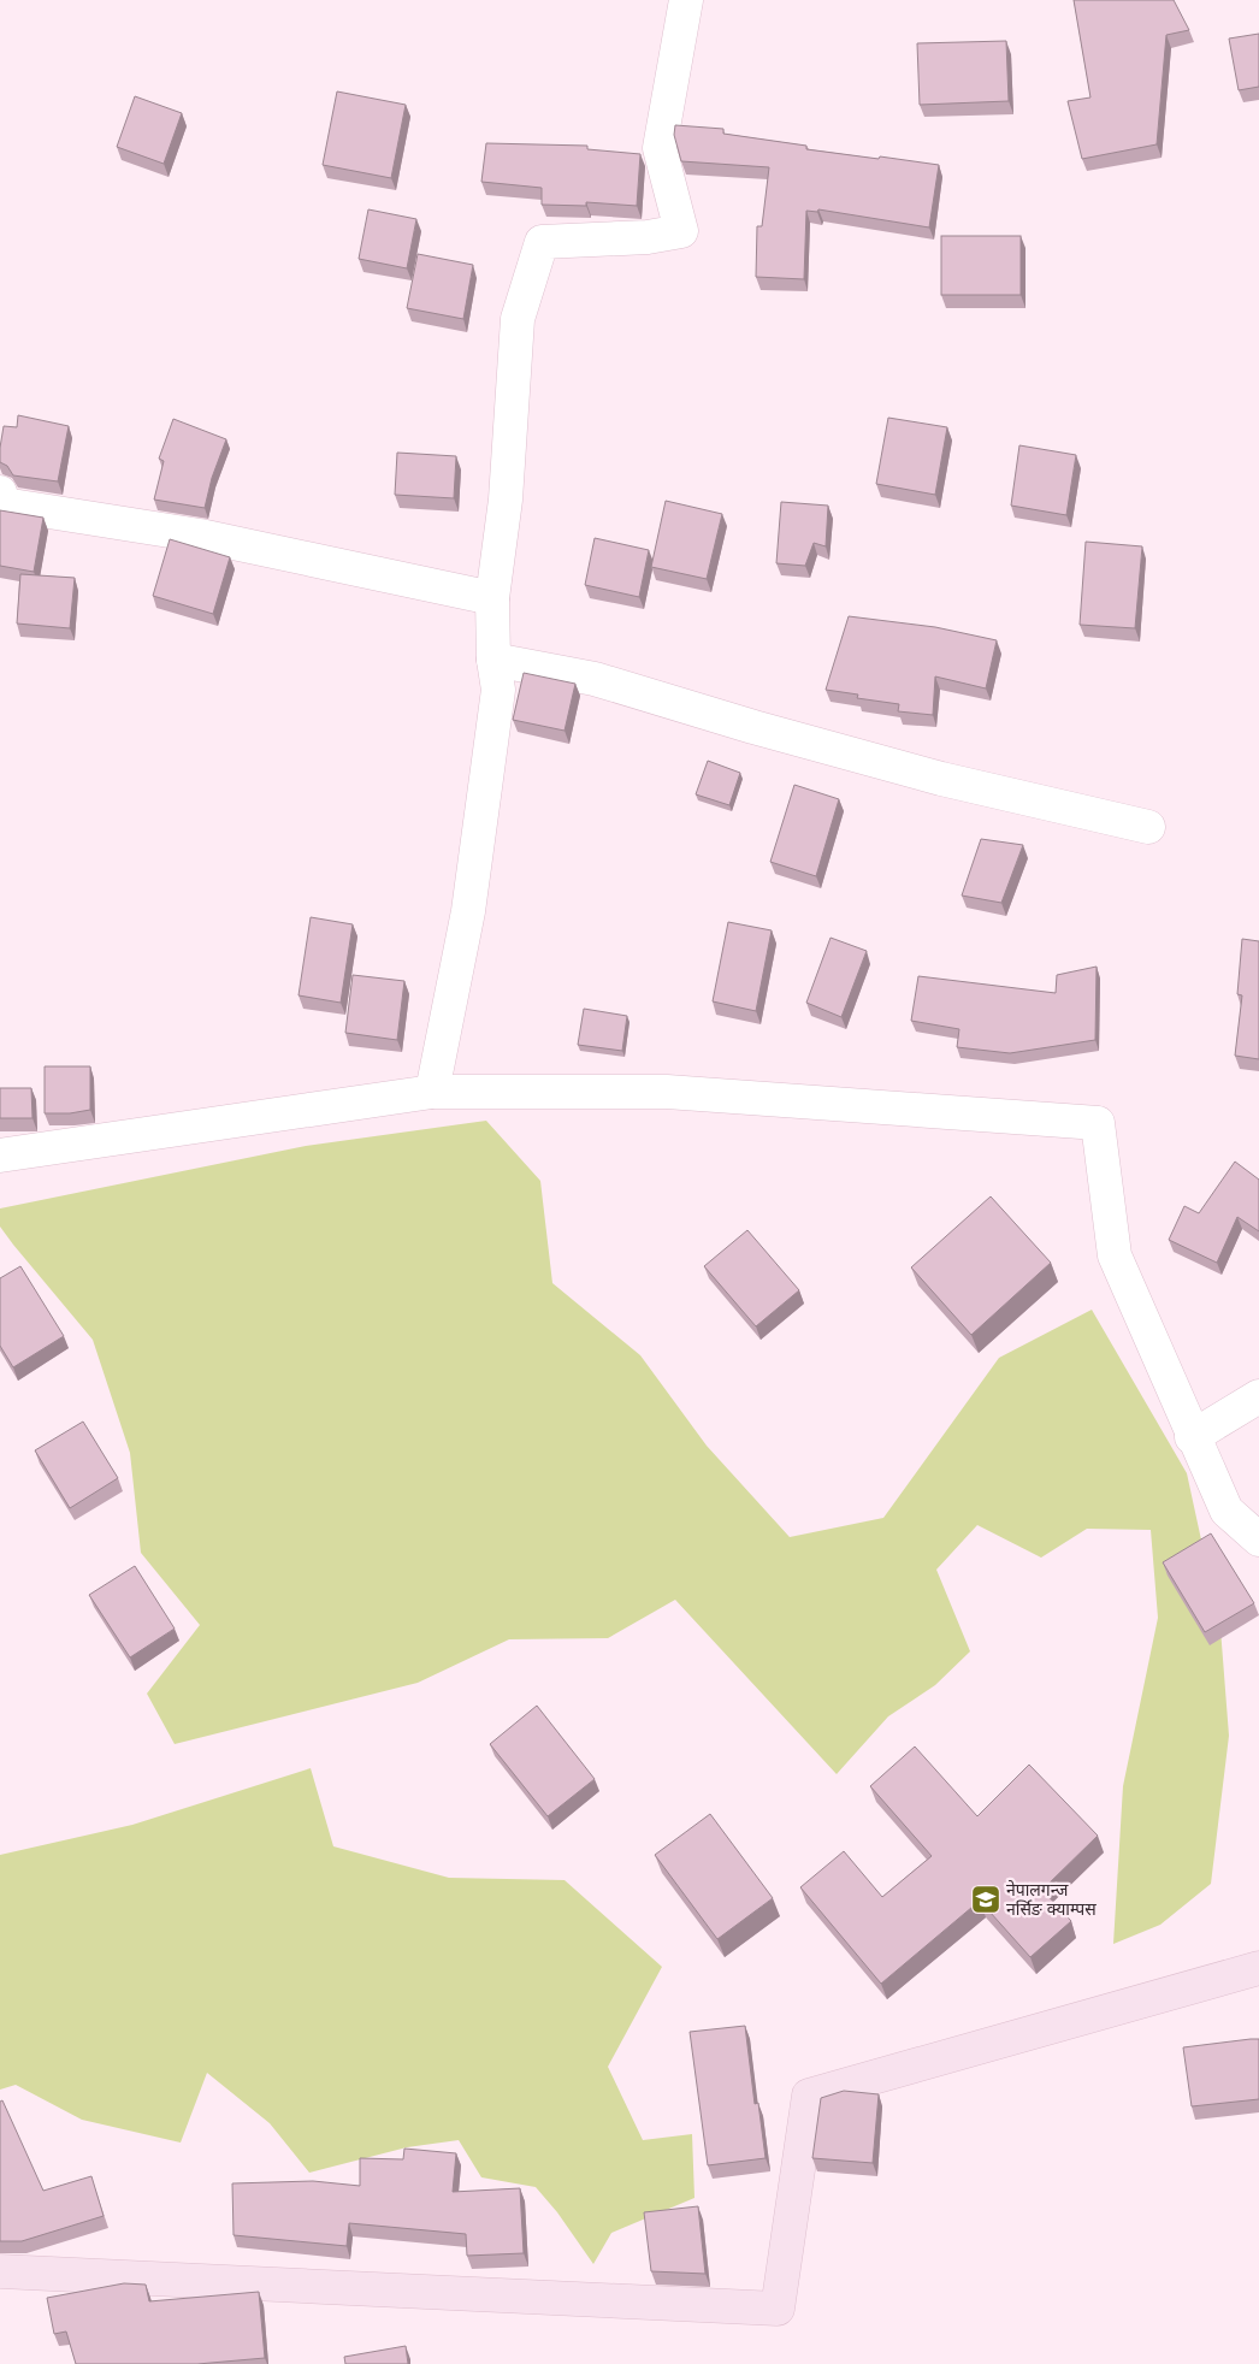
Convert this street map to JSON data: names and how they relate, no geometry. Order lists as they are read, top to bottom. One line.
{"places":{"school or university":["नेपालगन्ज नर्सिङ क्याम्पस"]}}
